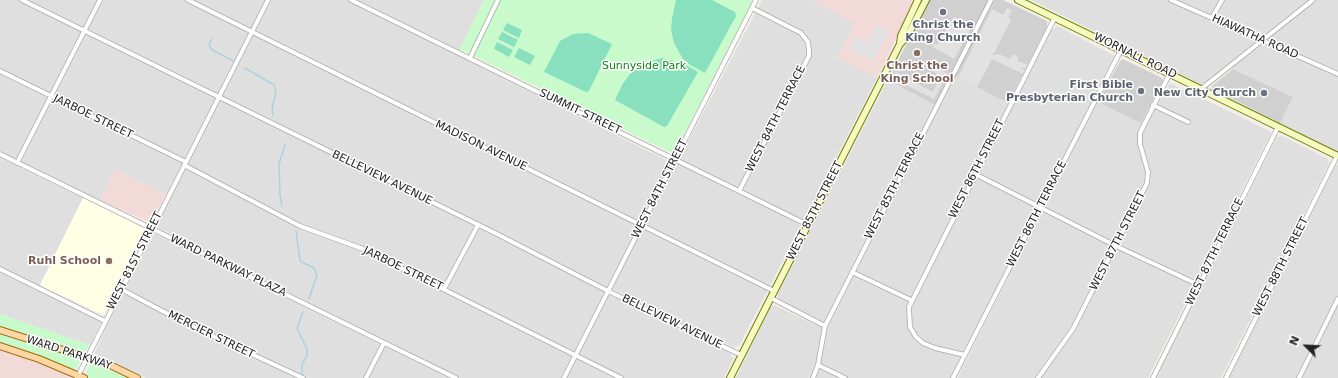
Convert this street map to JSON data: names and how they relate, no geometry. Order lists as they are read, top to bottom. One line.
{"streets":{"main road":["WORNALL ROAD","WEST 85TH STREET","WARD PARKWAY"],"street":["HIAWATHA ROAD","SUMMIT STREET","JARBOE STREET","WEST 84TH TERRACE","MADISON AVENUE","WEST 86TH STREET","BELLEVIEW AVENUE","WEST 85TH TERRACE","WEST 84TH STREET","WEST 86TH TERRACE","WEST 87TH STREET","WEST 87TH TERRACE","WEST 81ST STREET","WARD PARKWAY PLAZA","WEST 88TH STREET","MERCIER STREET"]},"crossings":[["WORNALL ROAD","WEST 86TH STREET"],["WORNALL ROAD","WEST 86TH TERRACE"],["WORNALL ROAD","WEST 87TH STREET"],["WORNALL ROAD","WEST 87TH TERRACE"],["WORNALL ROAD","WEST 88TH STREET"],["SUMMIT STREET","WEST 84TH TERRACE"],["SUMMIT STREET","WEST 84TH STREET"],["SUMMIT STREET","WEST 85TH STREET"],["JARBOE STREET","WEST 84TH STREET"],["JARBOE STREET","WEST 81ST STREET"],["WEST 84TH TERRACE","WEST 84TH STREET"],["MADISON AVENUE","WEST 84TH STREET"],["MADISON AVENUE","WEST 85TH STREET"],["MADISON AVENUE","WEST 81ST STREET"],["BELLEVIEW AVENUE","WEST 84TH STREET"],["BELLEVIEW AVENUE","WEST 85TH STREET"],["BELLEVIEW AVENUE","WEST 81ST STREET"],["WEST 81ST STREET","WARD PARKWAY PLAZA"],["WEST 81ST STREET","MERCIER STREET"],["WEST 81ST STREET","WARD PARKWAY"]],"parks":["Sunnyside Park"],"places":["Christ the King Church","Christ the King School","First Bible Presbyterian Church","New City Church","Ruhl School"],"north":"top left"}
